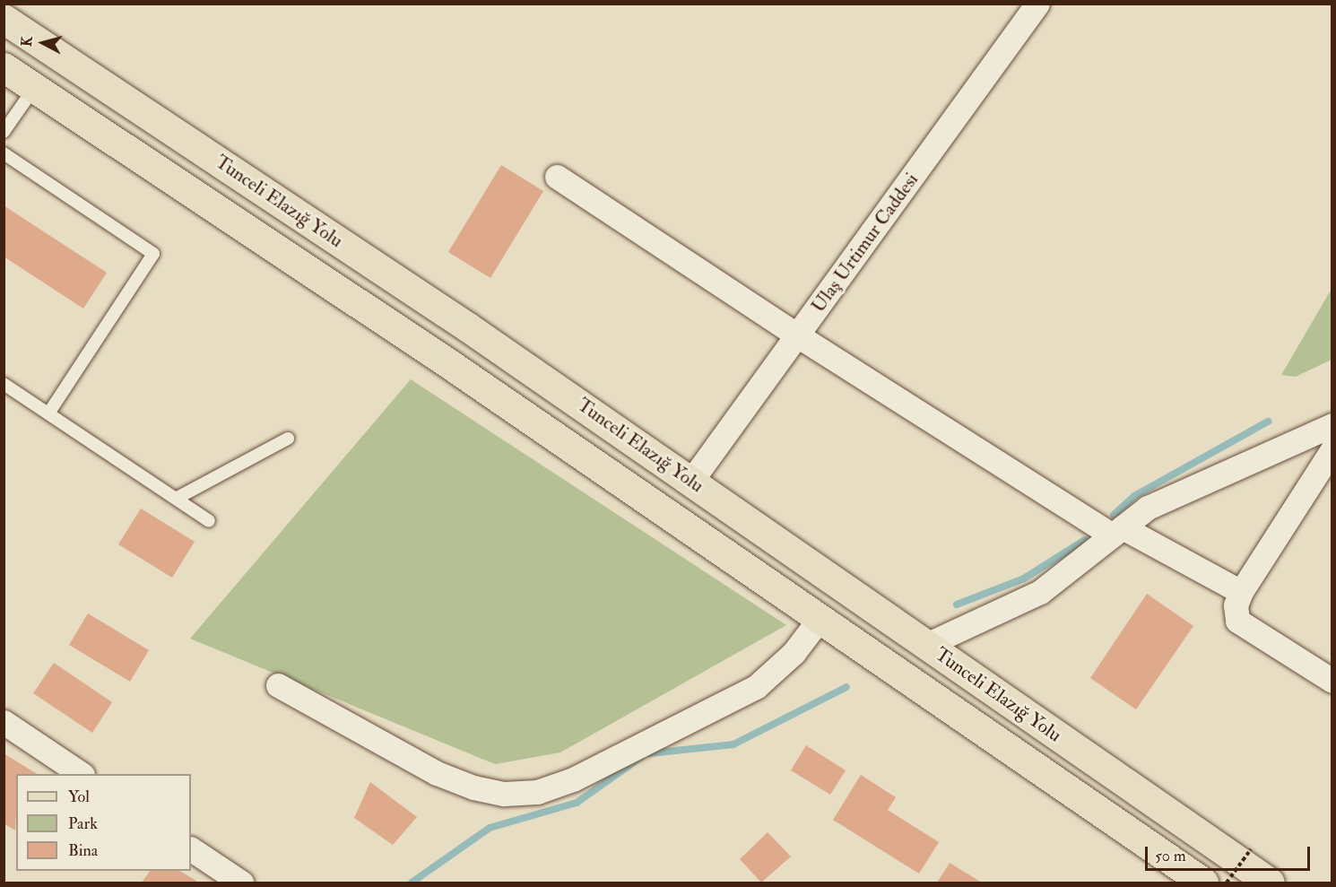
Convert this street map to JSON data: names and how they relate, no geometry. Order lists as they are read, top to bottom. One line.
{"streets":{"main road":["Tunceli Elazığ Yolu"],"street":["Ulaş Urtimur Caddesi"]},"crossings":[["Tunceli Elazığ Yolu","Ulaş Urtimur Caddesi"]],"legend":["Yol","Park","Bina"],"scale_bar":"50 m","north":"left"}
